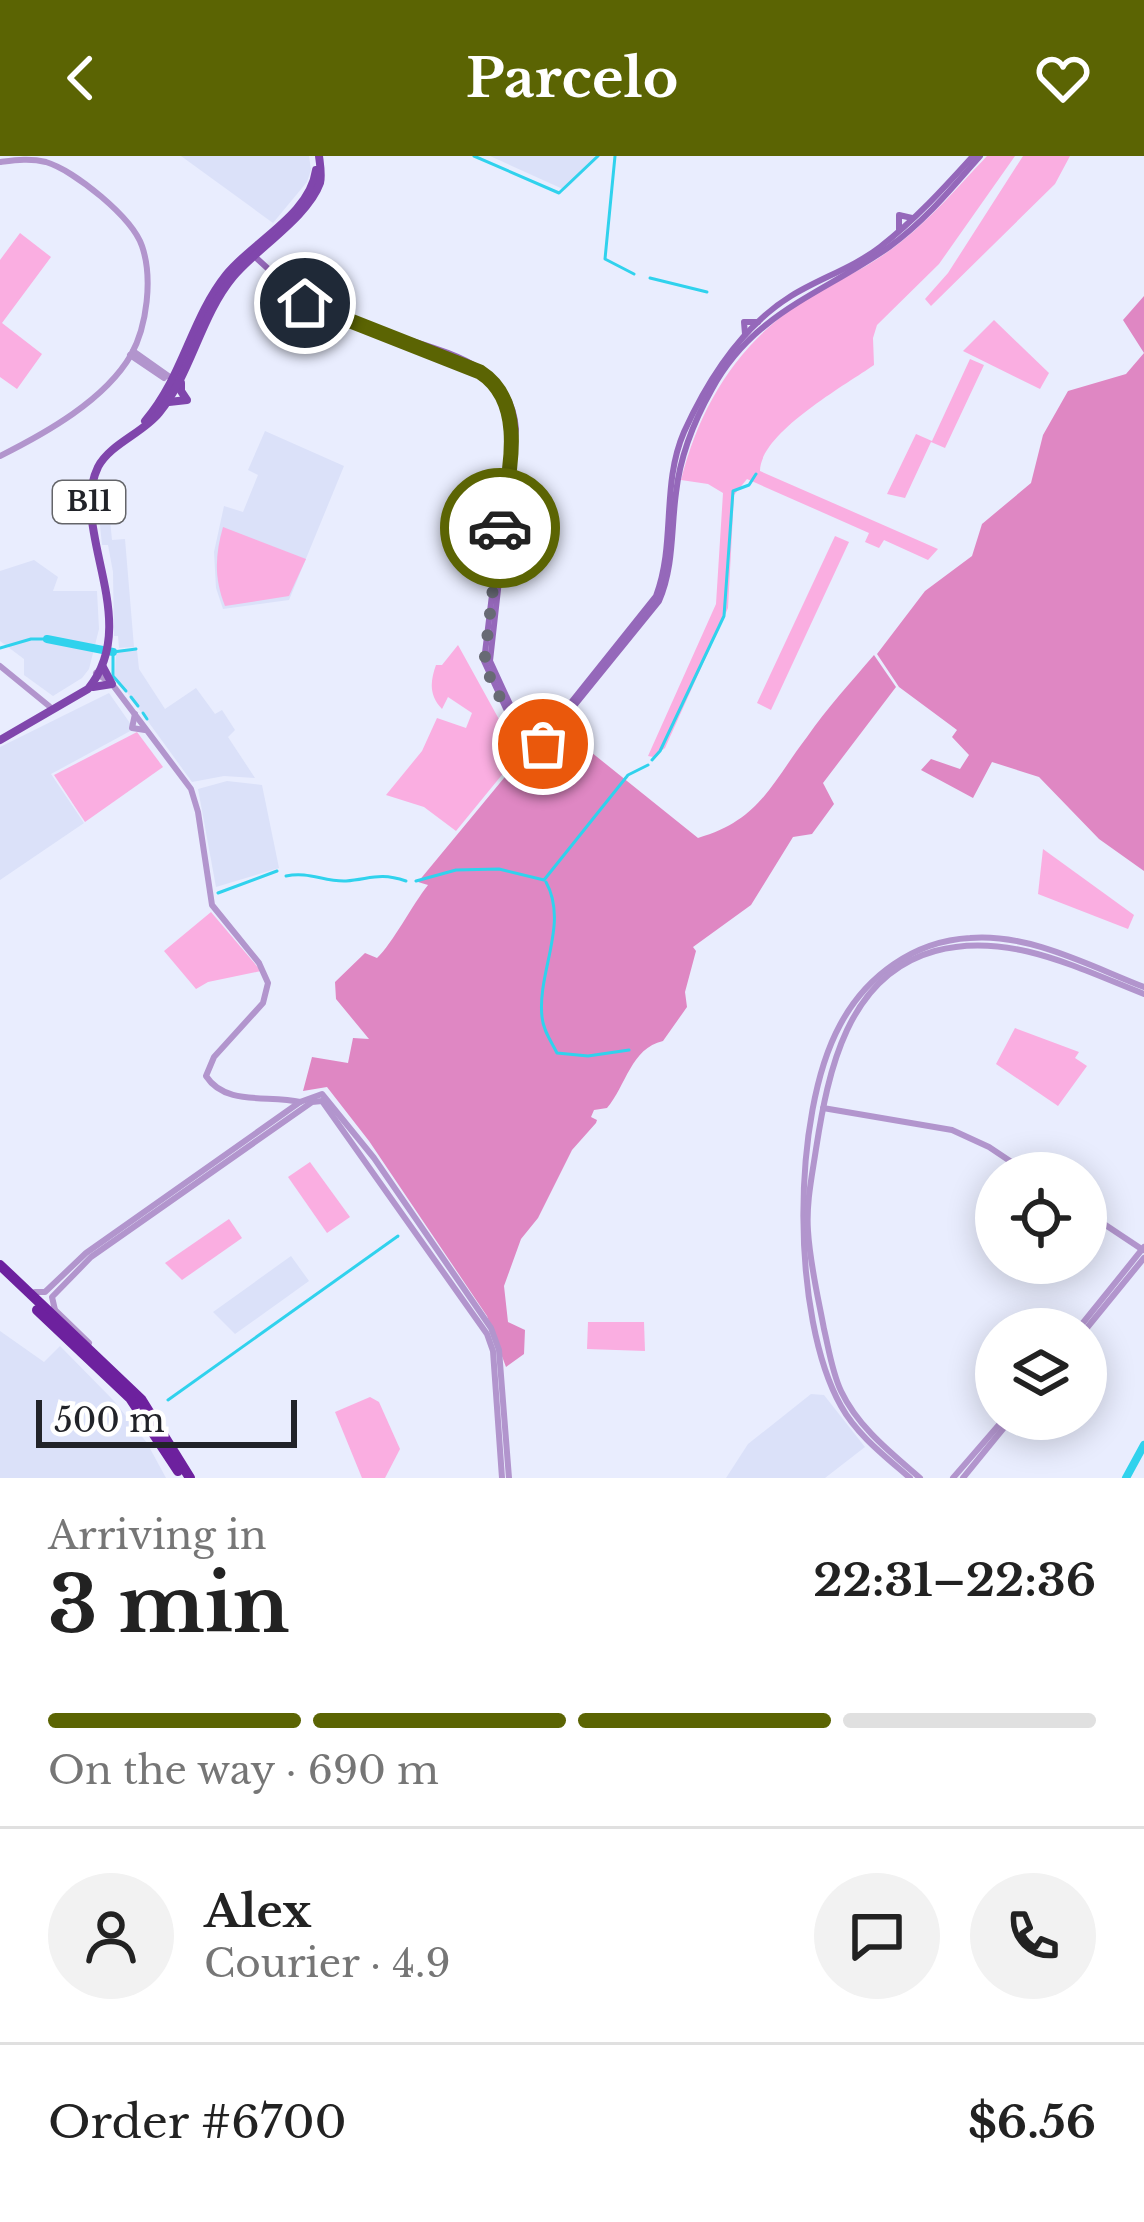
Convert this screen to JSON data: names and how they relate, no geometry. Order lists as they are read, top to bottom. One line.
{"streets":{"main road":["B11"]},"scale_bar":"500 m","page":{"header":"Parcelo","scale":"500 m","heading":["3 min","Arriving in","22:31–22:36"],"panel":["Alex","Courier · 4.9","Order #6700","$6.56"],"bar":"On the way · 690 m"}}
